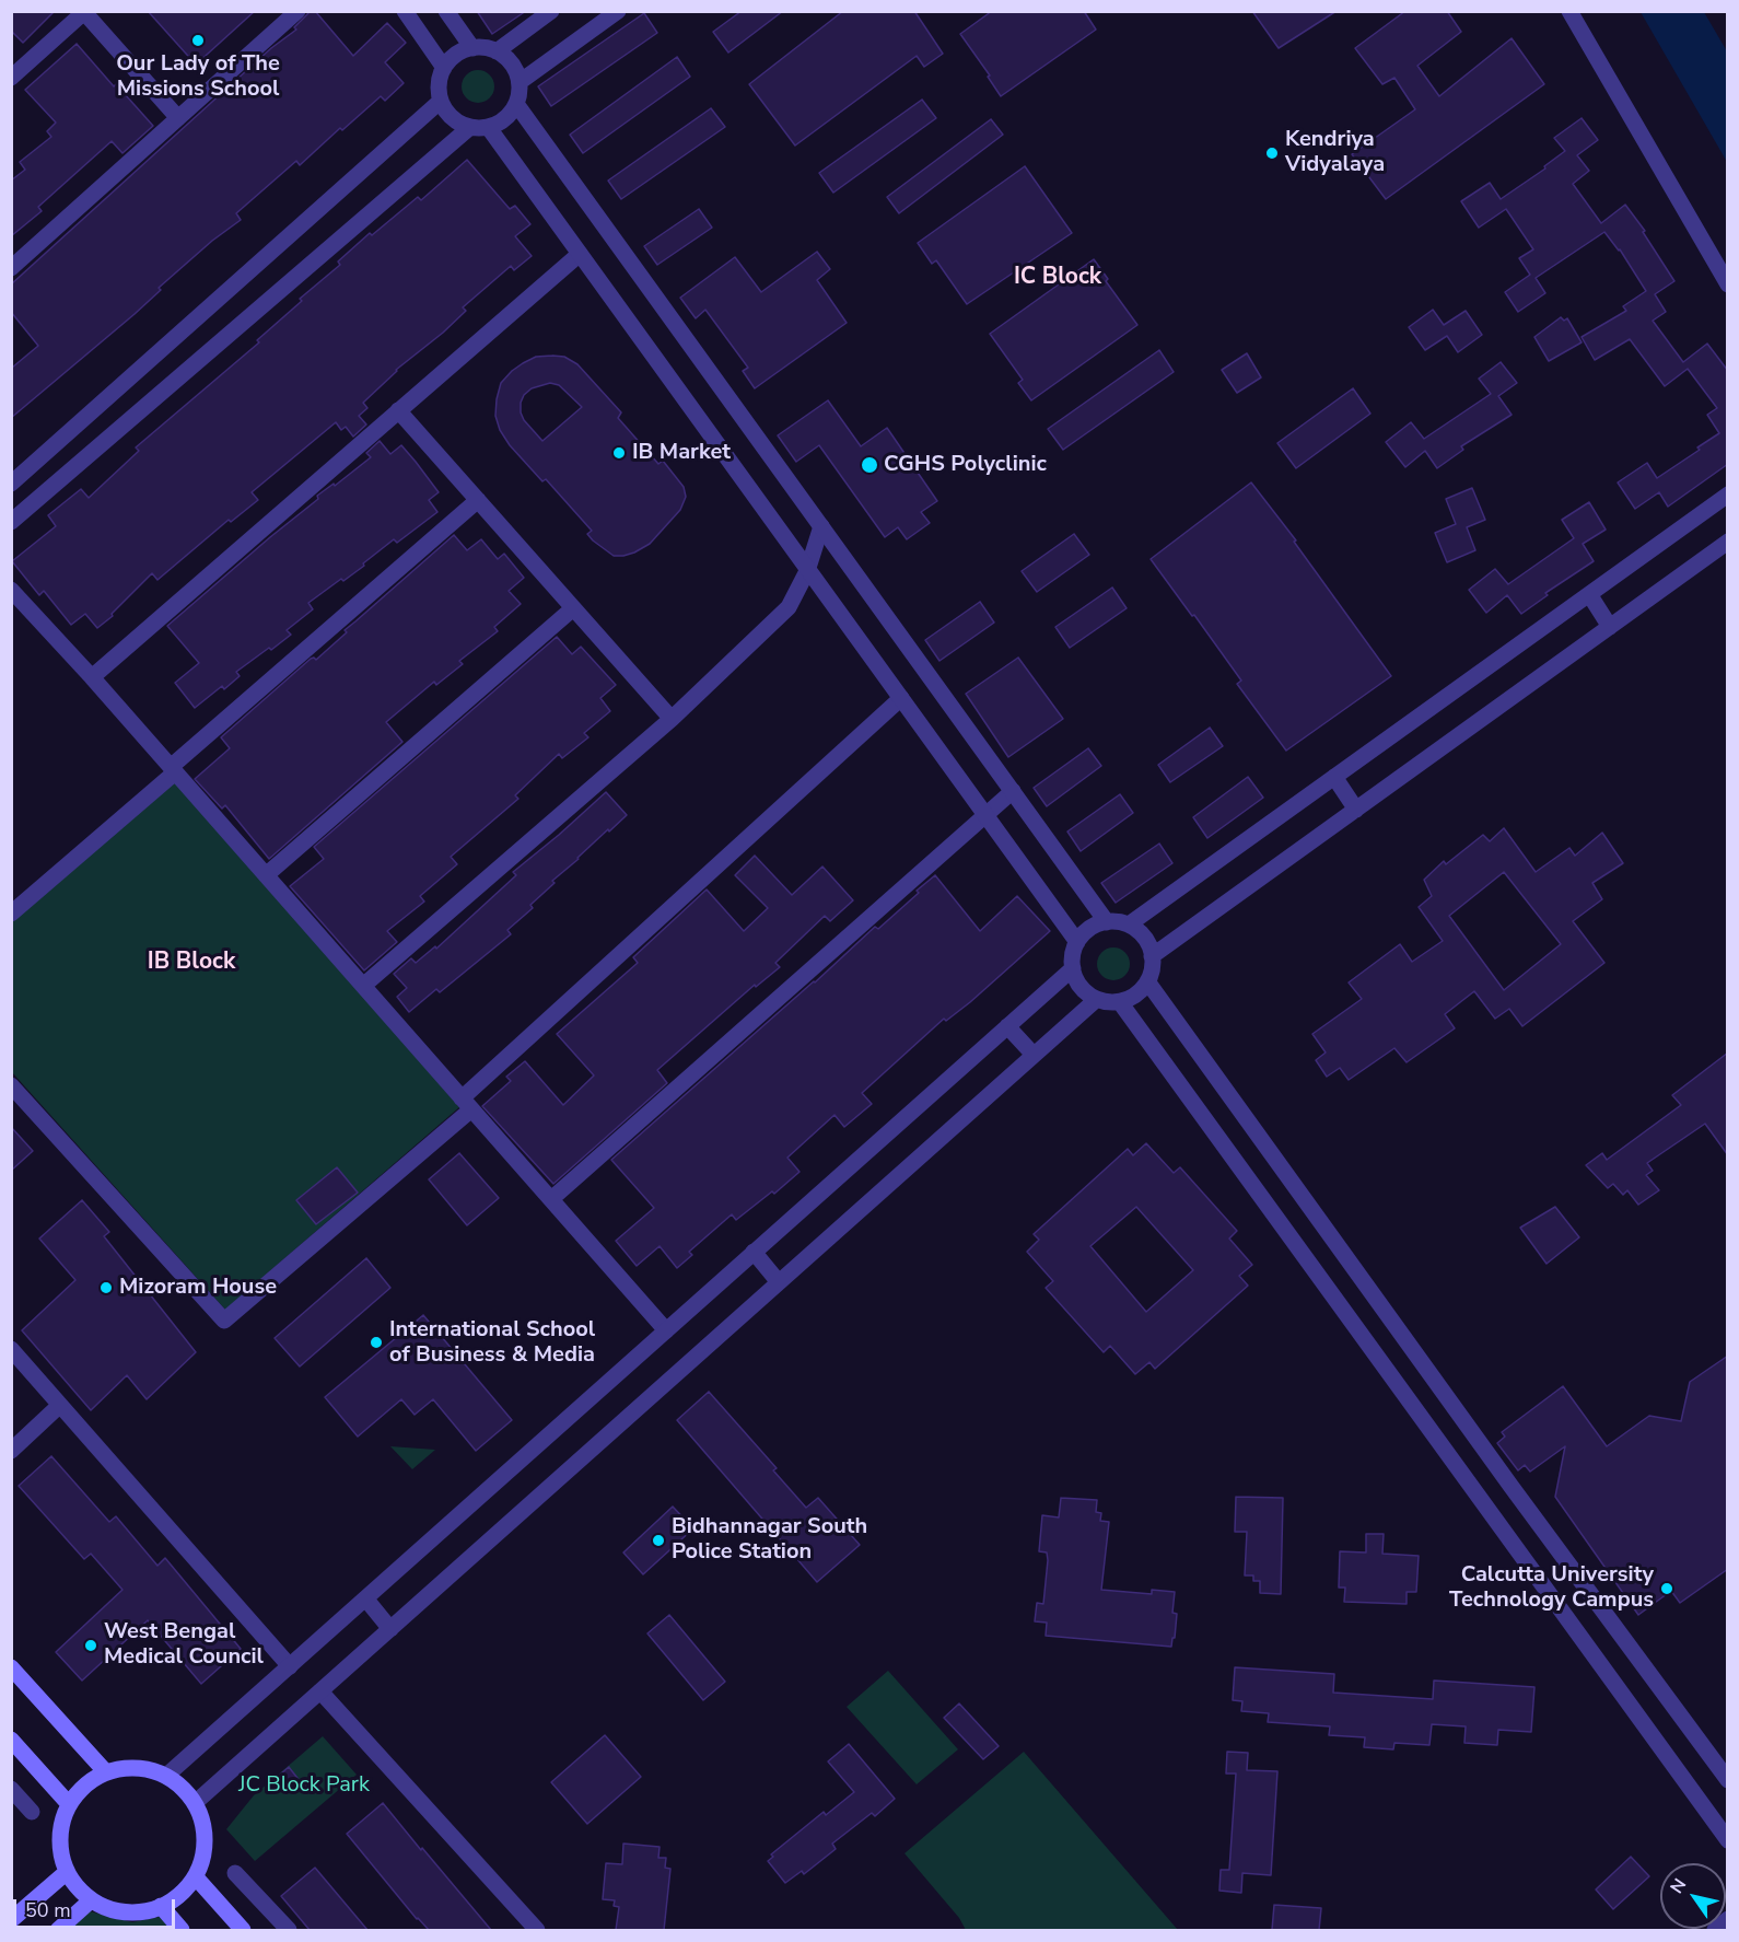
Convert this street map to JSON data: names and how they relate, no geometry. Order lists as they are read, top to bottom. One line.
{"districts":["IC Block","IB Block"],"parks":["JC Block Park"],"places":["Our Lady of The Missions School","Kendriya Vidyalaya","IB Market","CGHS Polyclinic","Mizoram House","International School of Business & Media","Bidhannagar South Police Station","Calcutta University Technology Campus","West Bengal Medical Council"],"scale_bar":"50 m","north":"top left"}
